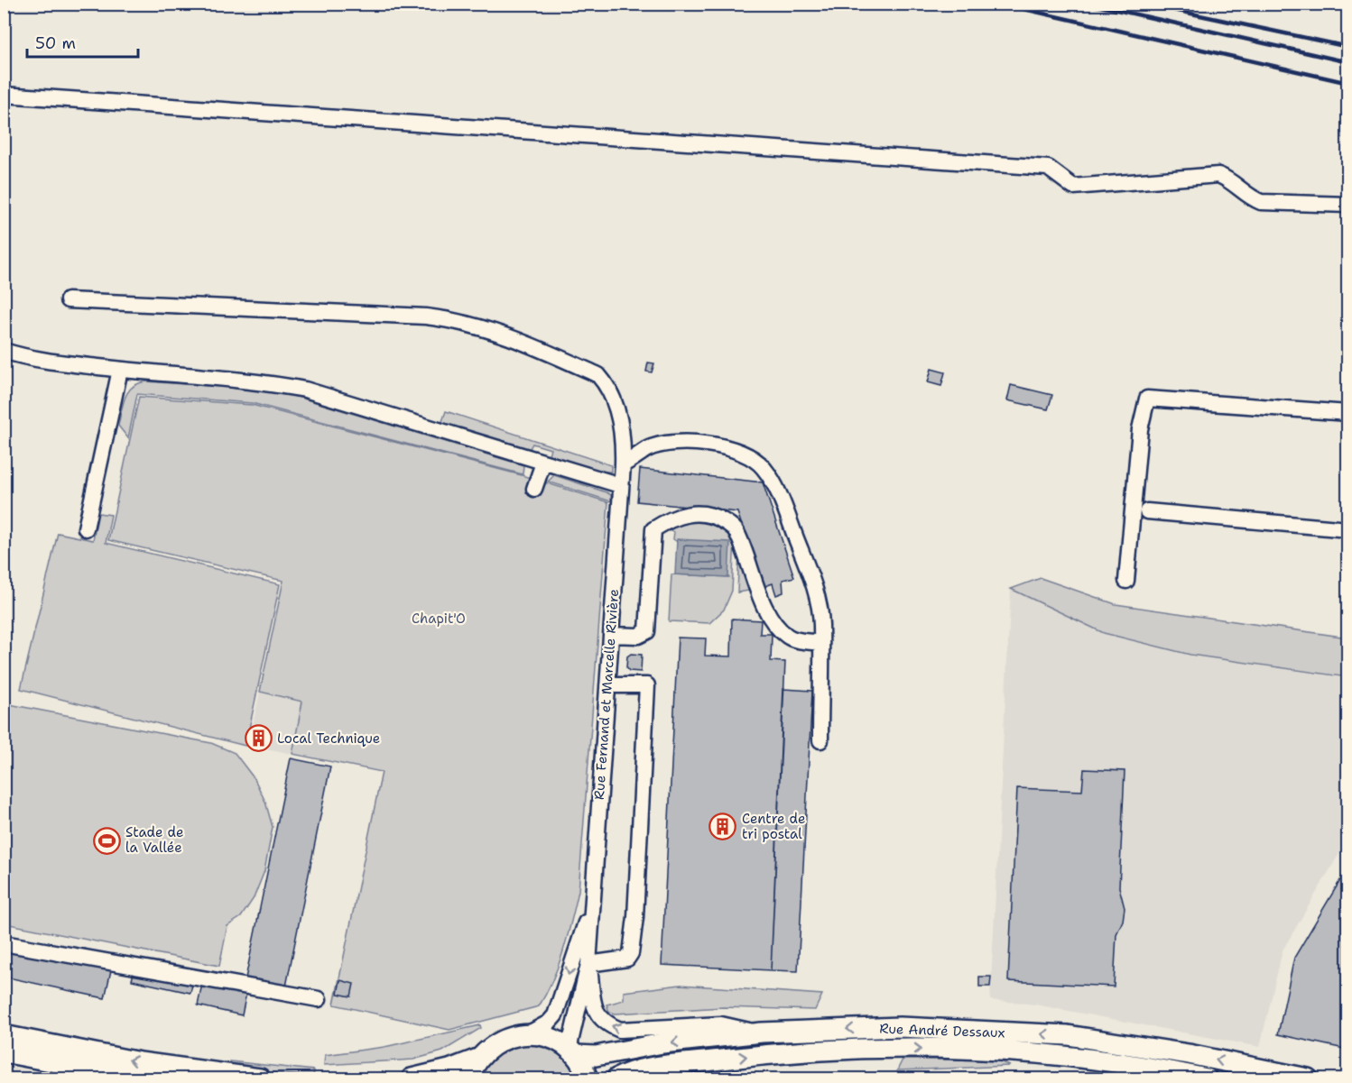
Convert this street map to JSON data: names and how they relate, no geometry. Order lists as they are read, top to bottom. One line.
{"streets":{"main road":["Rue André Dessaux"],"street":["Rue Fernand et Marcelle Rivière"]},"crossings":[["Rue Fernand et Marcelle Rivière","Rue André Dessaux"]],"parks":["Chapit'O"],"places":{"building":["Local Technique","Centre de tri postal"],"sports":["Stade de la Vallée"]},"scale_bar":"50 m"}
